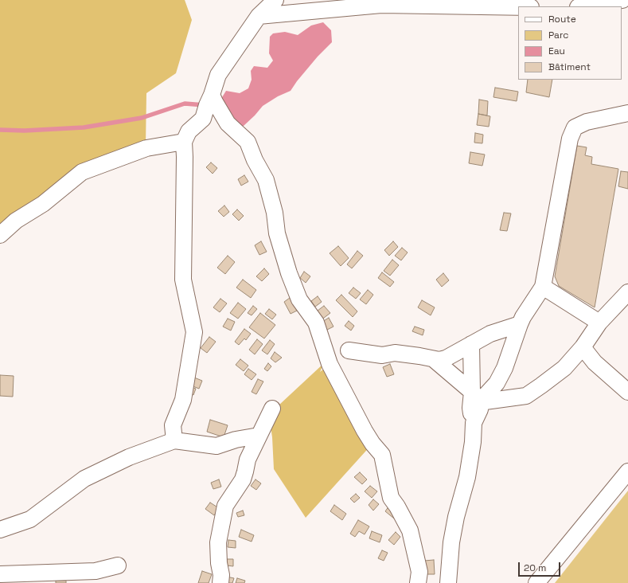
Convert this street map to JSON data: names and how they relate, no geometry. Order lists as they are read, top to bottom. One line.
{"legend":["Route","Parc","Eau","Bâtiment"],"scale_bar":"20 m"}
